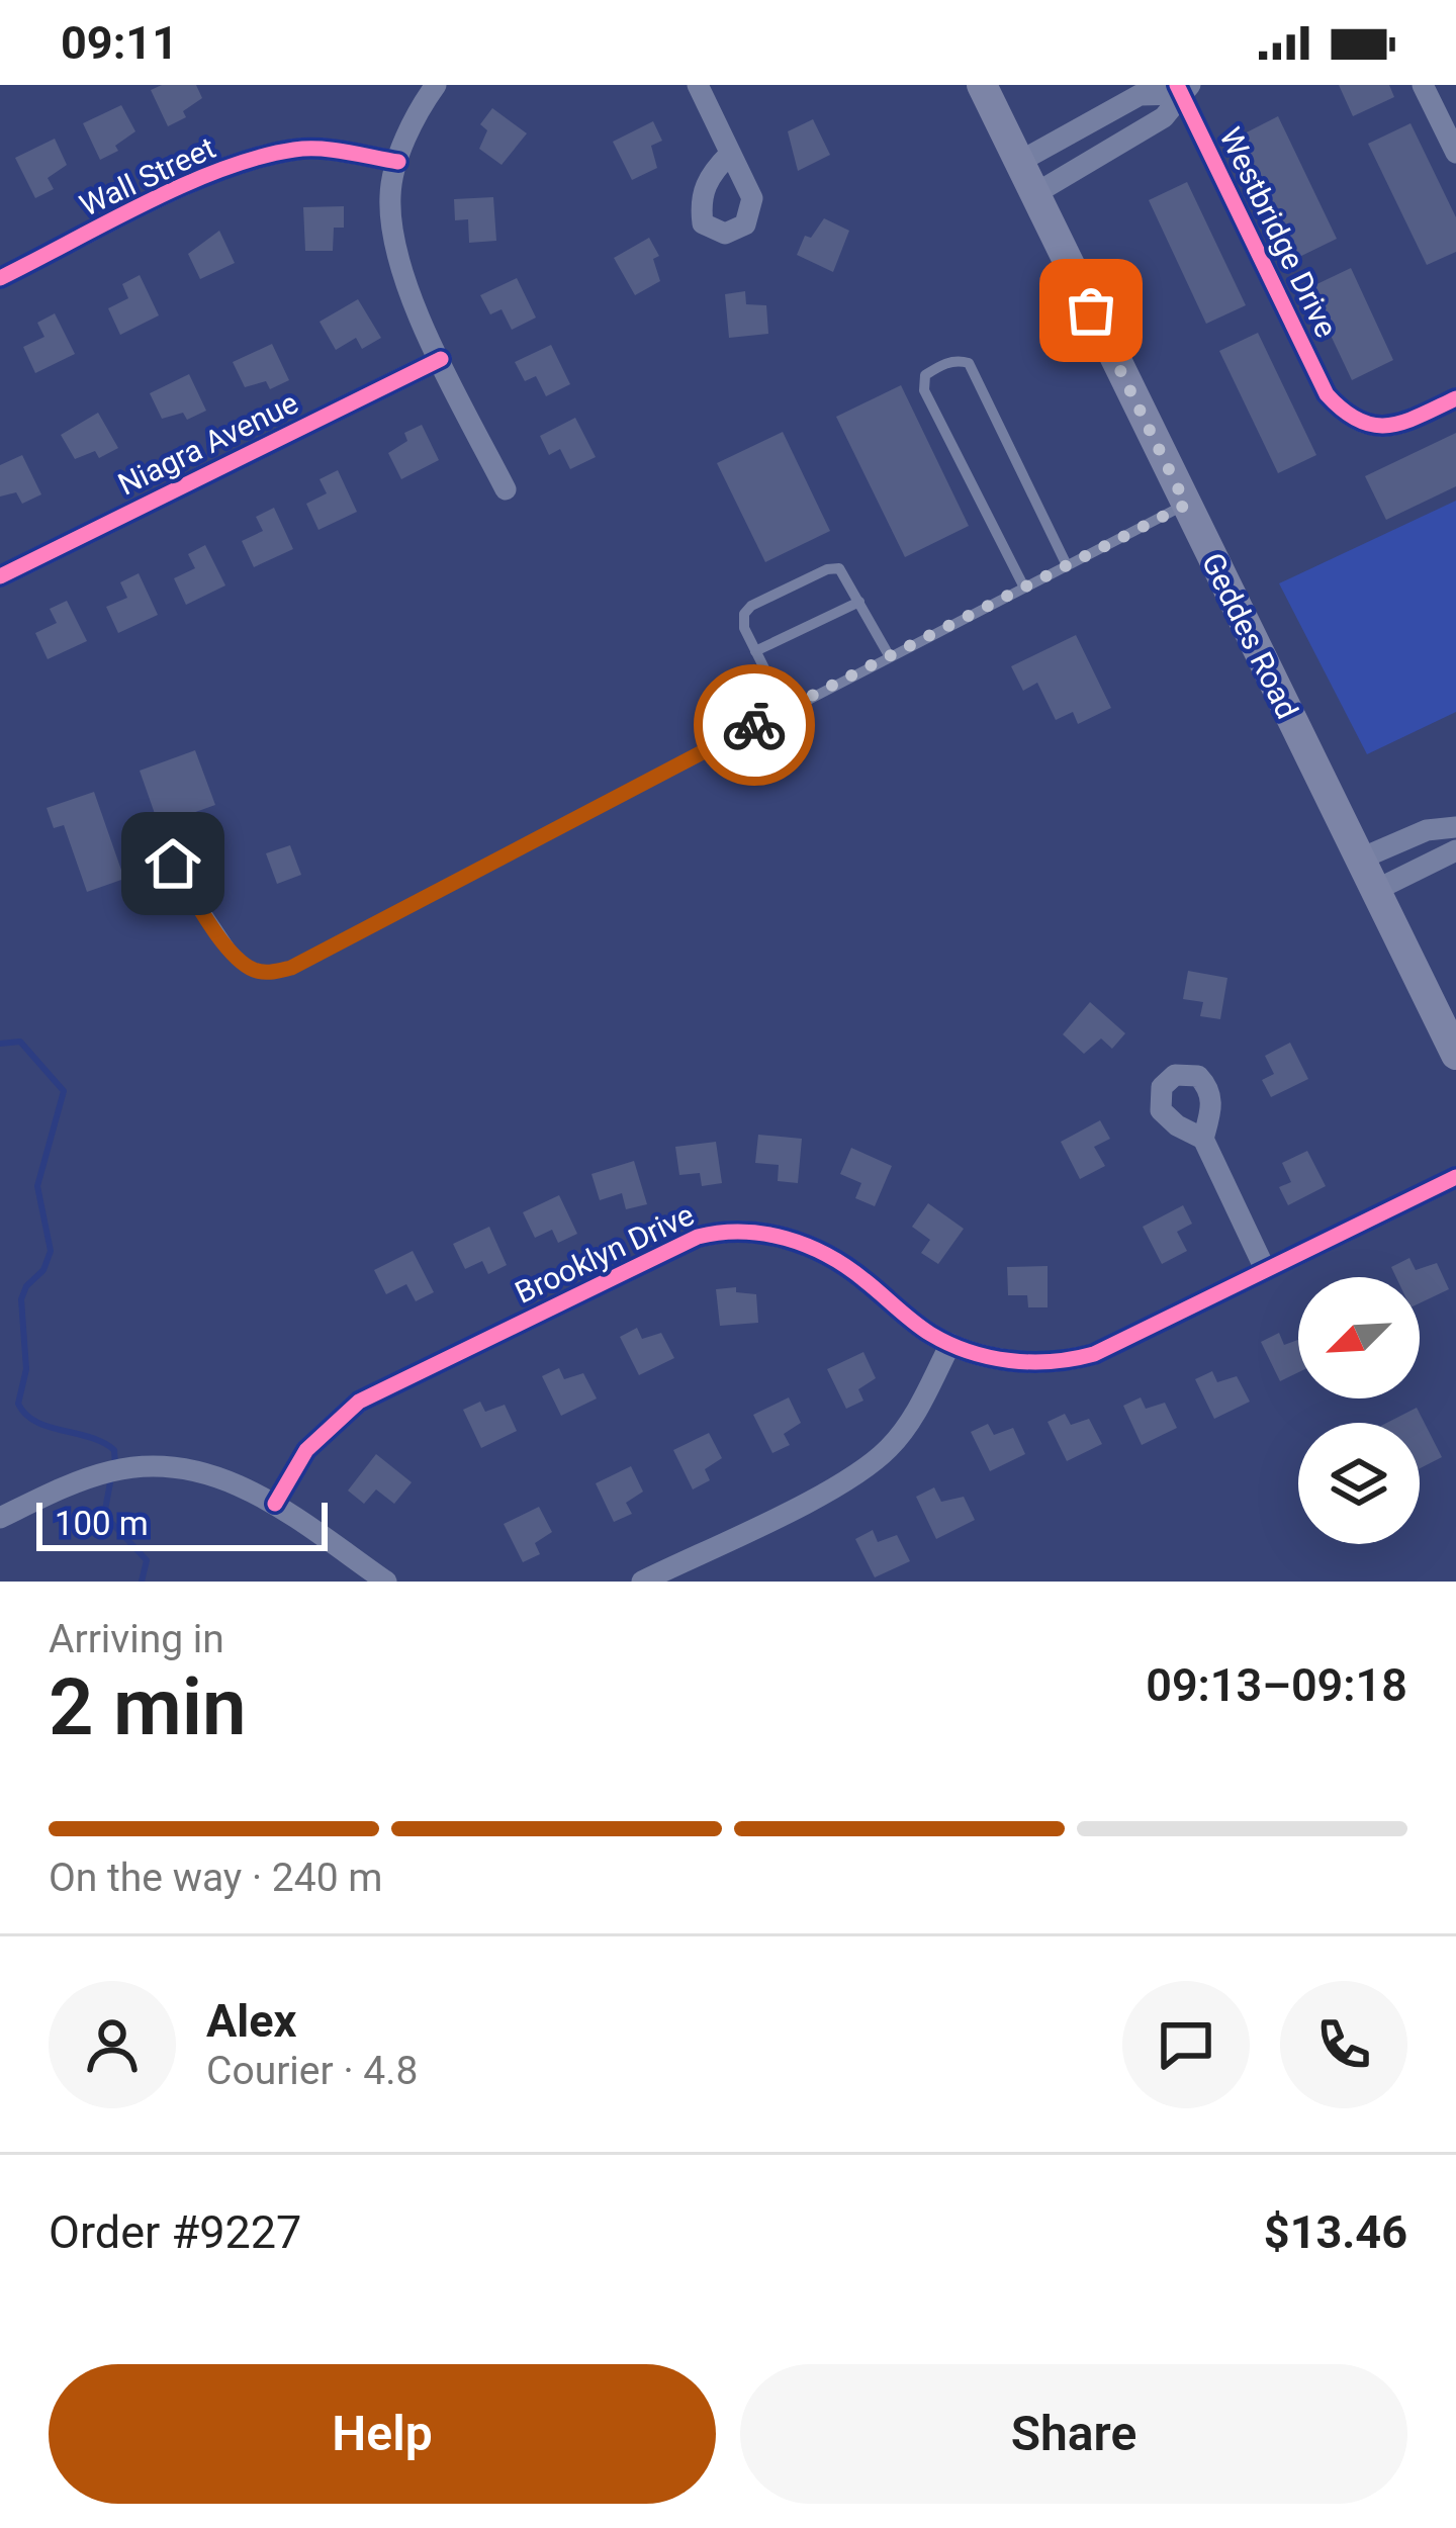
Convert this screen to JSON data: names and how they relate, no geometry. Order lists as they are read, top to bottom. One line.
{"streets":{"main road":["Geddes Road"],"street":["Wall Street","Westbridge Drive","Niagra Avenue","Brooklyn Drive"]},"scale_bar":"100 m","north":"bottom left","page":{"status":"09:11","scale":"100 m","heading":["2 min","Arriving in","09:13–09:18"],"panel":["Alex","Courier · 4.8","Order #9227","$13.46"],"bar":"On the way · 240 m","buttons":["Help","Share"]}}
